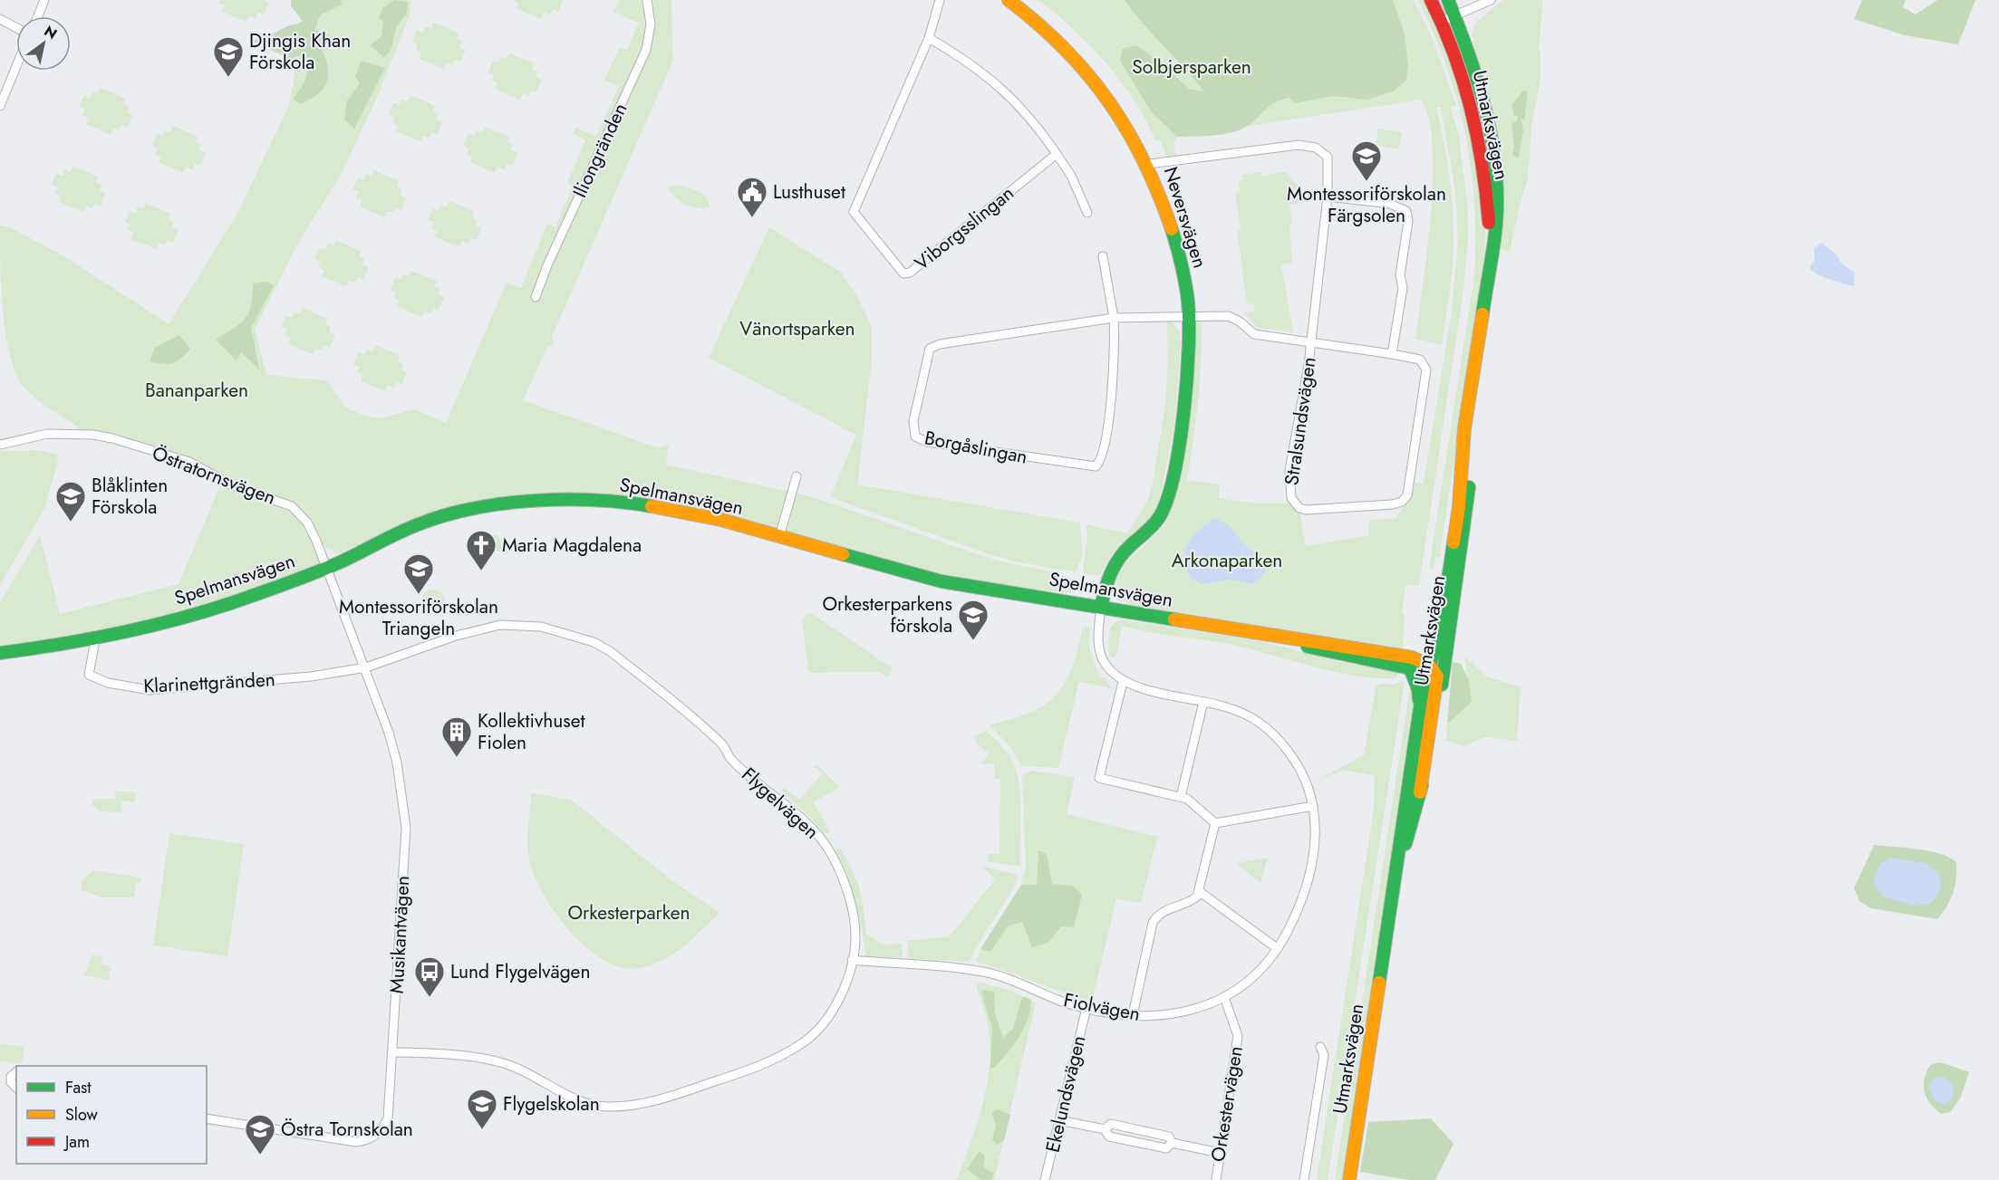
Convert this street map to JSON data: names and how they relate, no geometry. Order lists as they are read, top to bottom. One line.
{"streets":{"main road":["Utmarksvägen","Neversvägen","Spelmansvägen"],"street":["Iliongränden","Viborgsslingan","Stralsundsvägen","Borgåslingan","Östratornsvägen","Klarinettgränden","Flygelvägen","Musikantvägen","Fiolvägen","Ekelundsvägen","Orkestervägen"]},"crossings":[["Utmarksvägen","Spelmansvägen"],["Neversvägen","Stralsundsvägen"],["Neversvägen","Borgåslingan"],["Neversvägen","Spelmansvägen"],["Stralsundsvägen","Borgåslingan"],["Östratornsvägen","Spelmansvägen"],["Östratornsvägen","Musikantvägen"],["Spelmansvägen","Klarinettgränden"],["Spelmansvägen","Musikantvägen"],["Klarinettgränden","Flygelvägen"],["Klarinettgränden","Musikantvägen"],["Flygelvägen","Musikantvägen"],["Flygelvägen","Fiolvägen"],["Fiolvägen","Ekelundsvägen"],["Fiolvägen","Orkestervägen"]],"parks":["Solbjersparken","Vänortsparken","Bananparken","Arkonaparken","Orkesterparken"],"places":{"school or university":["Djingis Khan Förskola","Montessoriförskolan Färgsolen","Blåklinten Förskola","Montessoriförskolan Triangeln","Orkesterparkens förskola","Flygelskolan","Östra Tornskolan"],"public building":["Lusthuset"],"church":["Maria Magdalena"],"building":["Kollektivhuset Fiolen"],"bus stop":["Lund Flygelvägen"]},"legend":["Fast","Slow","Jam"],"north":"top right"}
